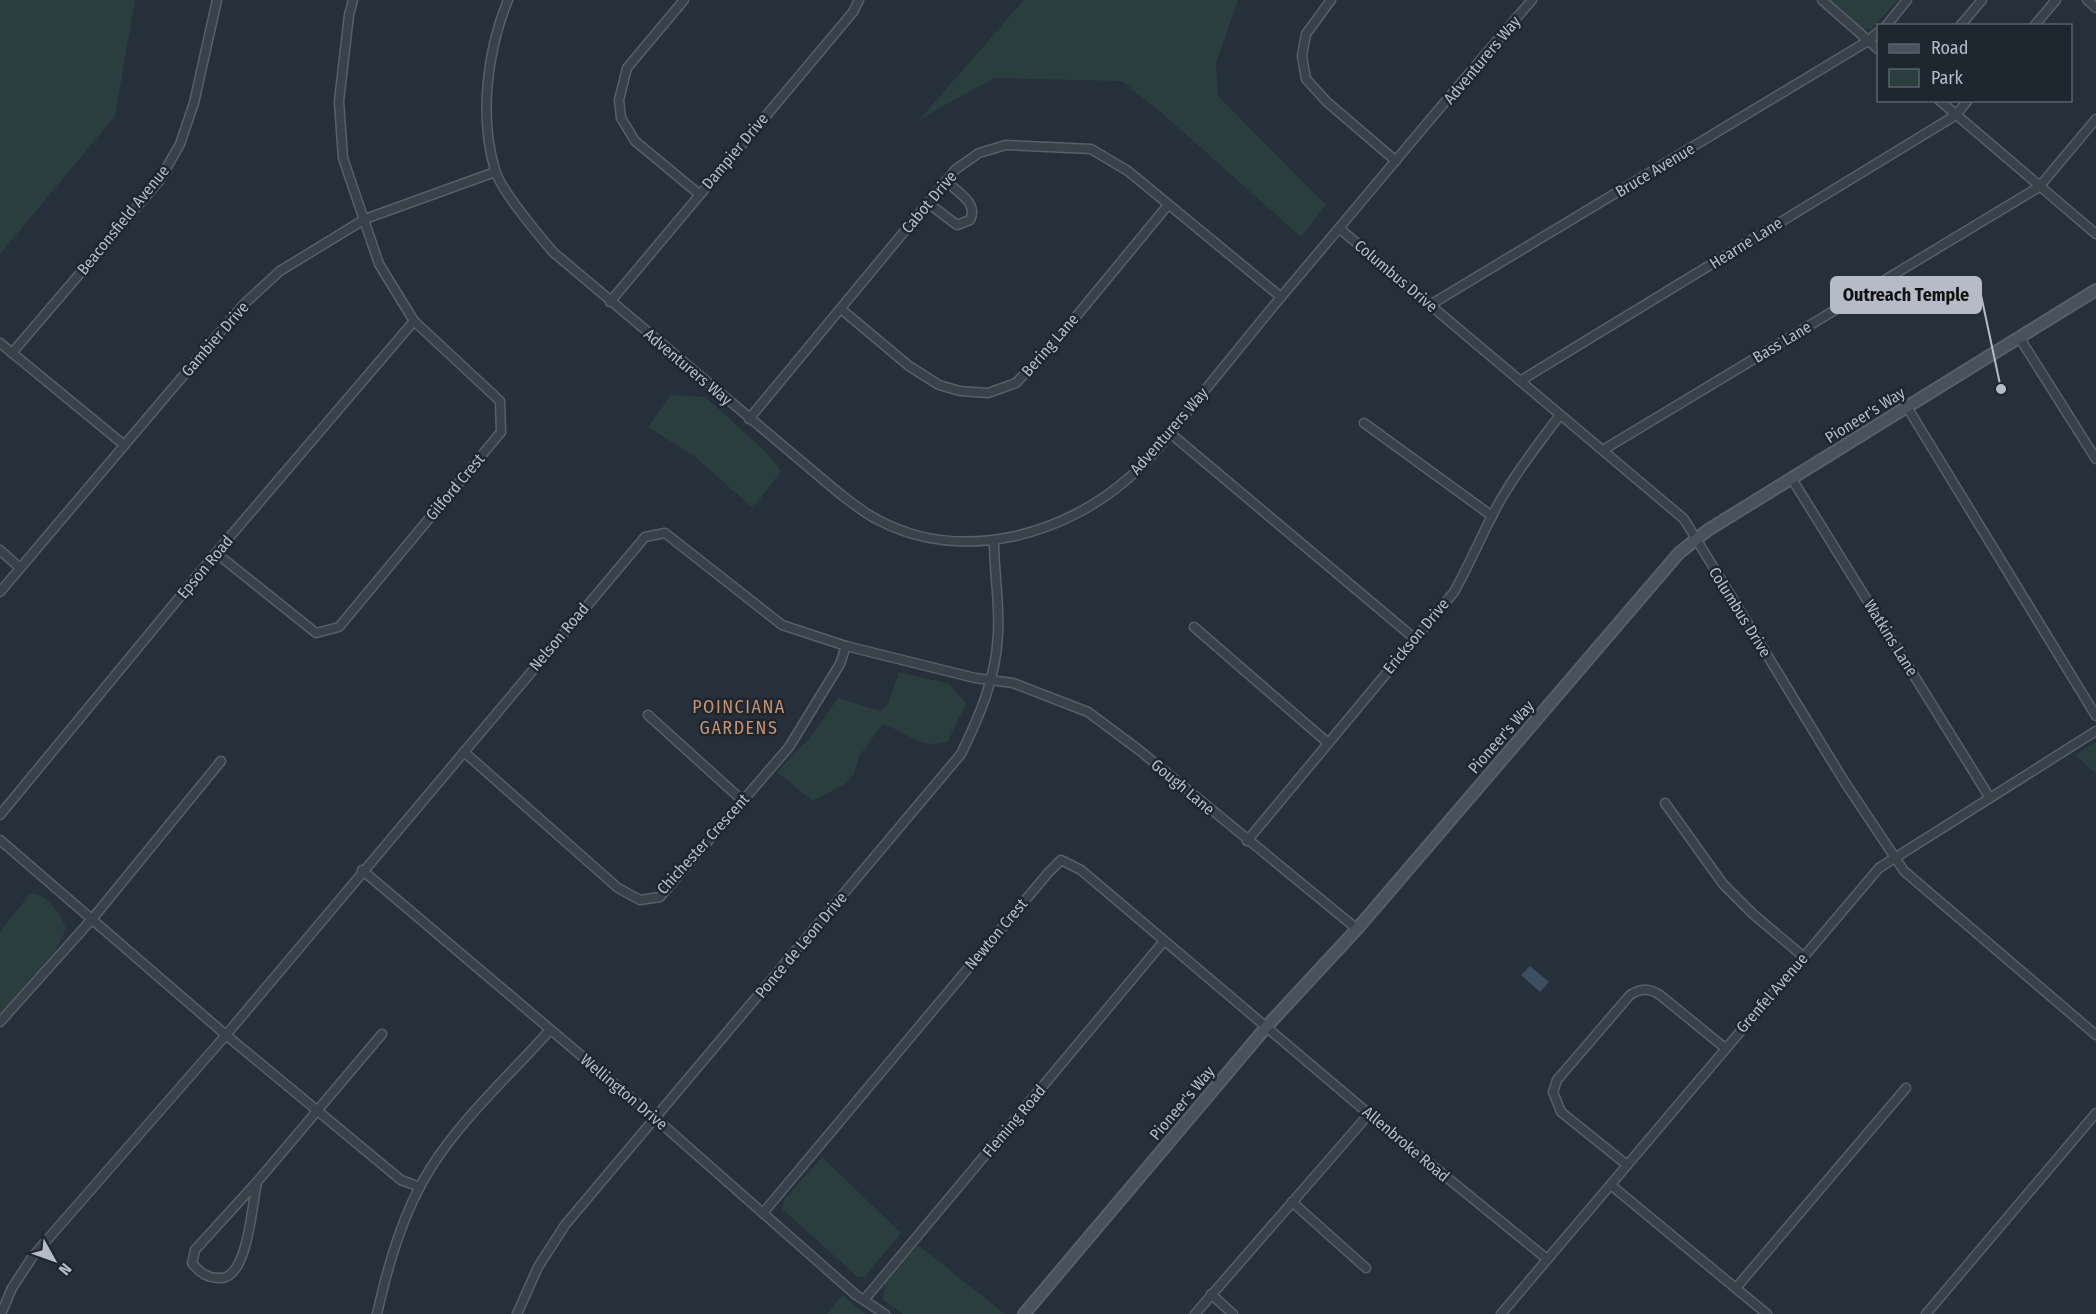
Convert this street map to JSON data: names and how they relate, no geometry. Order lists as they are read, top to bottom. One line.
{"streets":{"main road":["Pioneer's Way"],"street":["Adventurers Way","Dampier Drive","Bruce Avenue","Cabot Drive","Beaconsfield Avenue","Hearne Lane","Columbus Drive","Gambier Drive","Bass Lane","Bering Lane","Gilford Crest","Epson Road","Erickson Drive","Nelson Road","Watkins Lane","Gough Lane","Chichester Crescent","Newton Crest","Ponce de Leon Drive","Grenfel Avenue","Wellington Drive","Fleming Road","Allenbroke Road"]},"crossings":[["Adventurers Way","Dampier Drive"],["Adventurers Way","Cabot Drive"],["Adventurers Way","Columbus Drive"],["Adventurers Way","Gambier Drive"],["Adventurers Way","Ponce de Leon Drive"],["Bruce Avenue","Columbus Drive"],["Cabot Drive","Bering Lane"],["Hearne Lane","Columbus Drive"],["Columbus Drive","Bass Lane"],["Columbus Drive","Pioneer's Way"],["Columbus Drive","Erickson Drive"],["Columbus Drive","Grenfel Avenue"],["Gambier Drive","Gilford Crest"],["Pioneer's Way","Watkins Lane"],["Pioneer's Way","Gough Lane"],["Pioneer's Way","Newton Crest"],["Pioneer's Way","Allenbroke Road"],["Gilford Crest","Epson Road"],["Erickson Drive","Gough Lane"],["Nelson Road","Gough Lane"],["Nelson Road","Chichester Crescent"],["Nelson Road","Ponce de Leon Drive"],["Nelson Road","Wellington Drive"],["Watkins Lane","Grenfel Avenue"],["Gough Lane","Ponce de Leon Drive"],["Newton Crest","Wellington Drive"],["Newton Crest","Fleming Road"],["Newton Crest","Allenbroke Road"],["Ponce de Leon Drive","Wellington Drive"],["Grenfel Avenue","Allenbroke Road"],["Wellington Drive","Fleming Road"]],"districts":["POINCIANA GARDENS"],"places":["Outreach Temple"],"legend":["Road","Park"],"north":"bottom right"}
